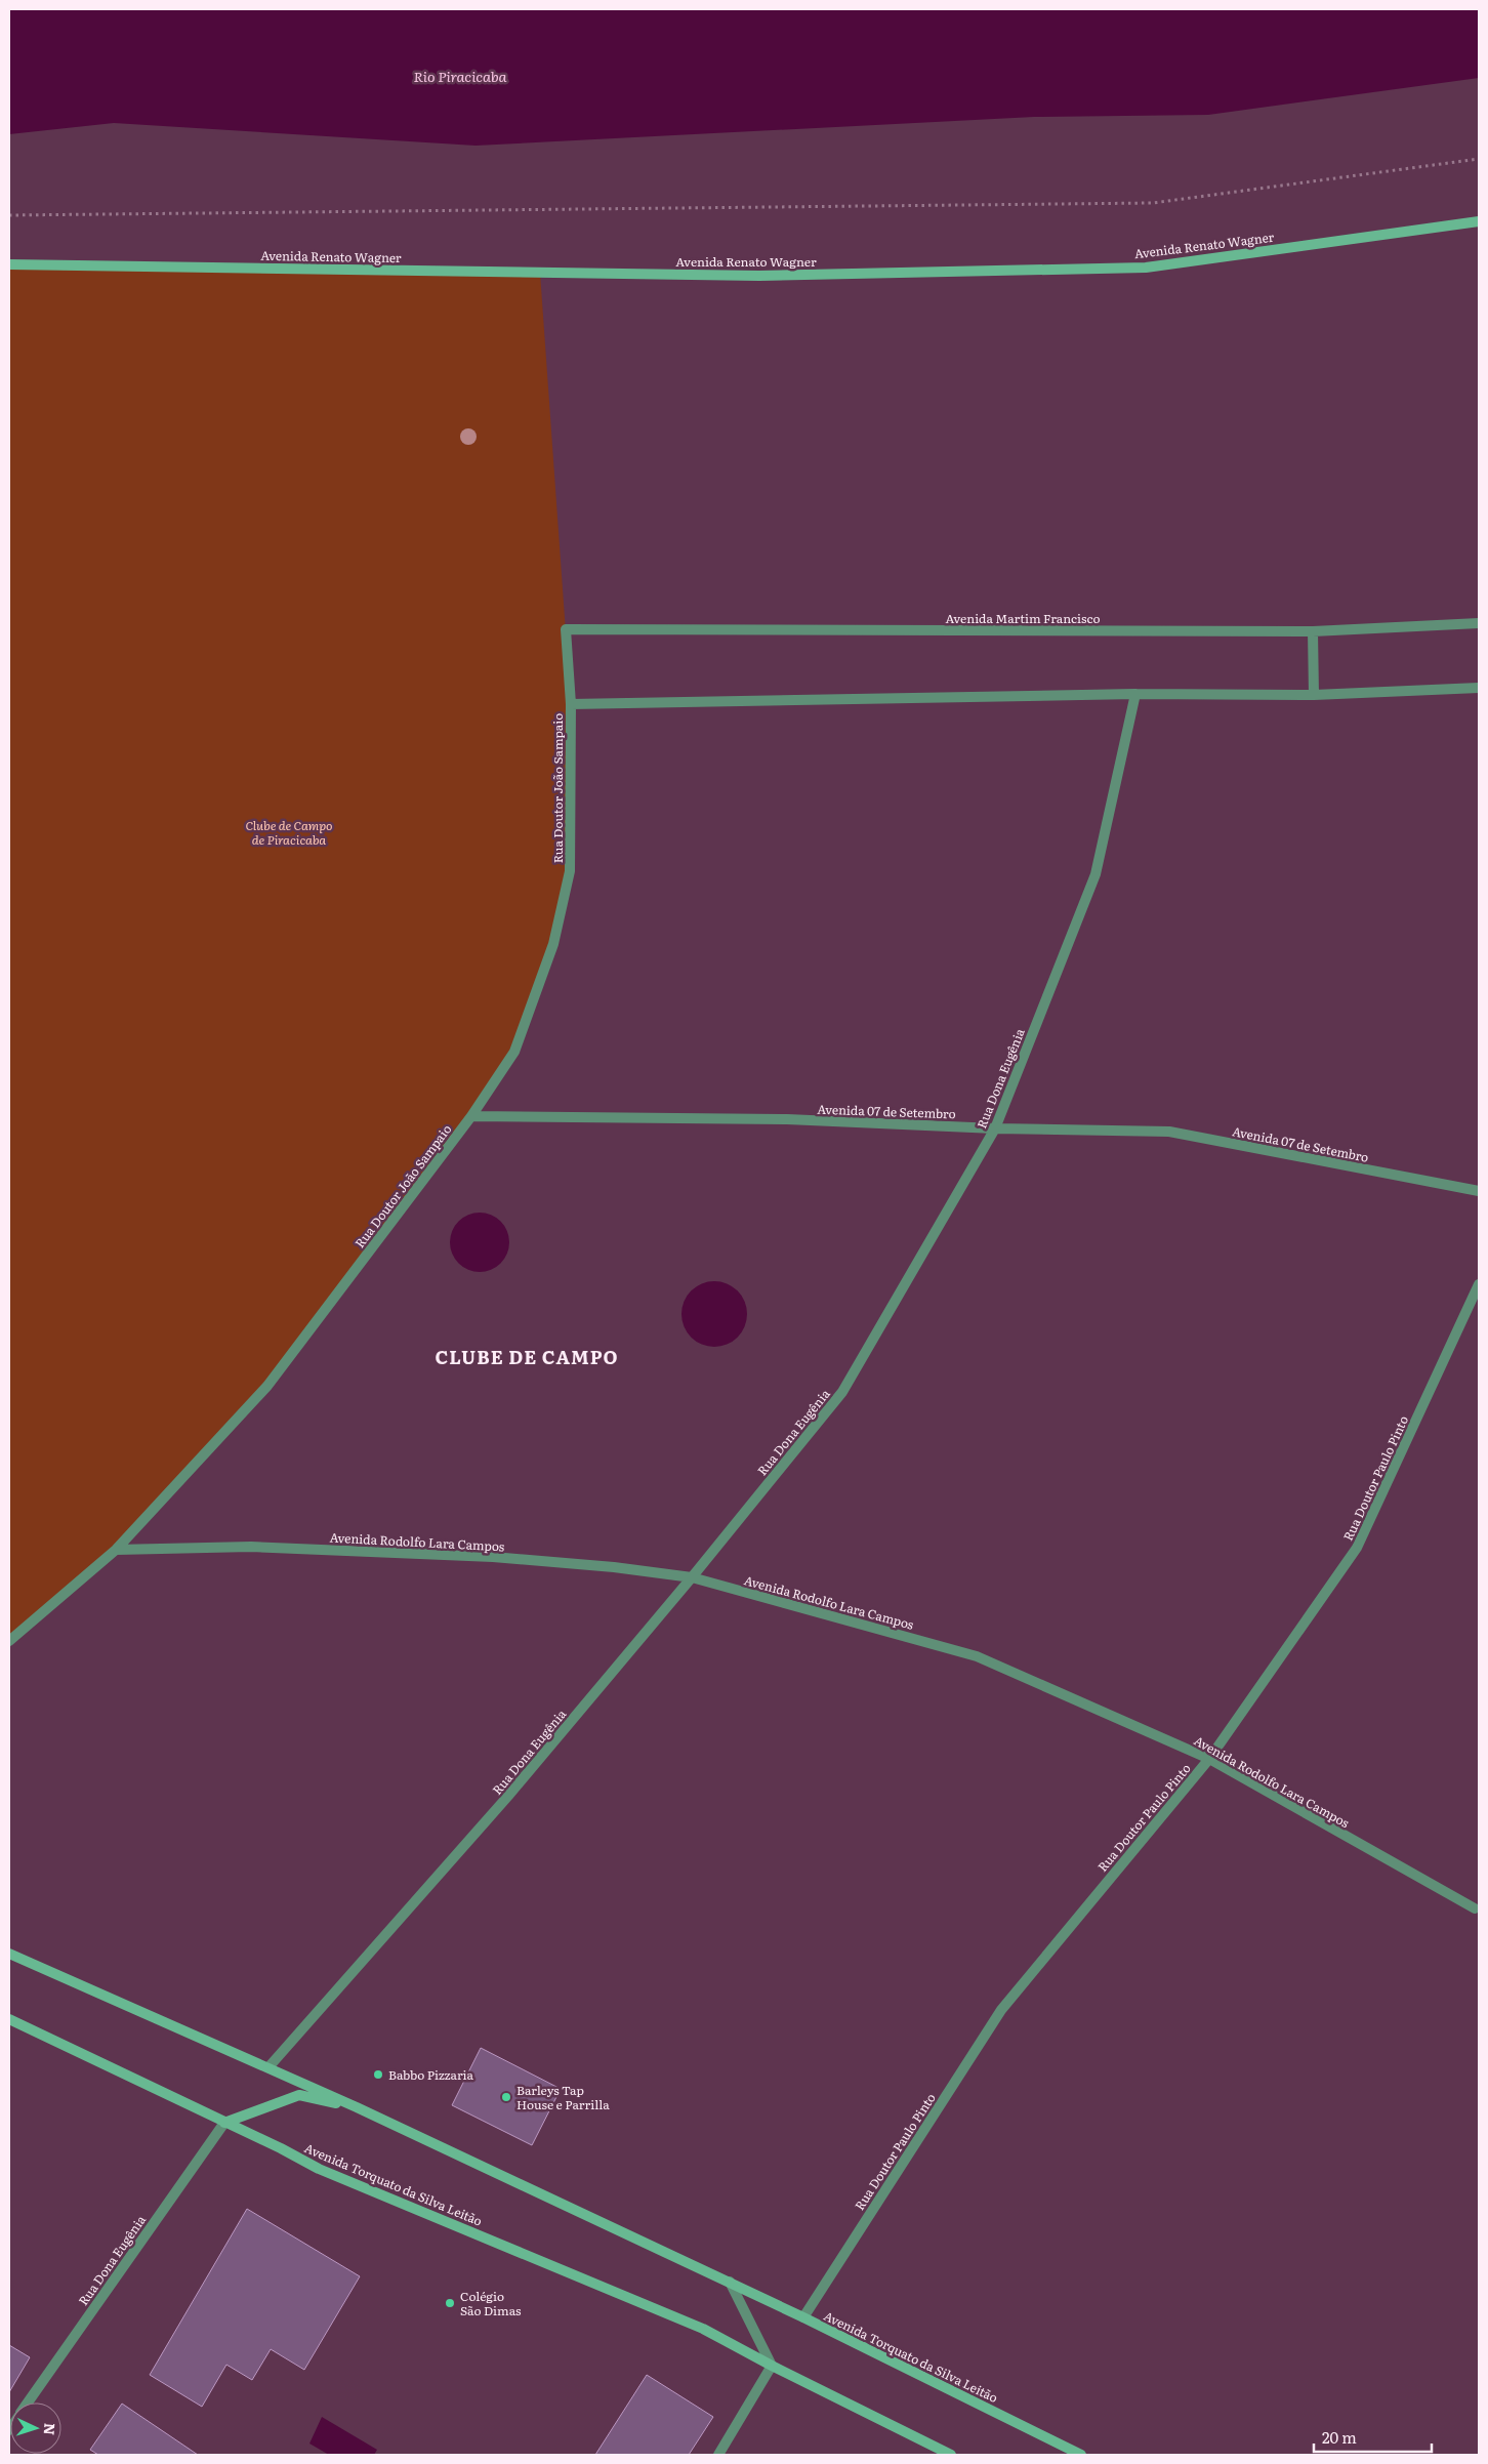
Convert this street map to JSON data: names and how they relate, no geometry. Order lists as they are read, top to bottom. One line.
{"streets":{"main road":["Avenida Renato Wagner","Avenida Torquato da Silva Leitão"],"street":["Avenida Martim Francisco","Rua Doutor João Sampaio","Rua Dona Eugênia","Avenida 07 de Setembro","Rua Doutor Paulo Pinto","Avenida Rodolfo Lara Campos"]},"crossings":[["Avenida Martim Francisco","Rua Doutor João Sampaio"],["Rua Doutor João Sampaio","Avenida 07 de Setembro"],["Rua Doutor João Sampaio","Avenida Rodolfo Lara Campos"],["Rua Dona Eugênia","Avenida 07 de Setembro"],["Rua Dona Eugênia","Avenida Rodolfo Lara Campos"],["Rua Dona Eugênia","Avenida Torquato da Silva Leitão"],["Rua Doutor Paulo Pinto","Avenida Rodolfo Lara Campos"],["Rua Doutor Paulo Pinto","Avenida Torquato da Silva Leitão"]],"districts":["CLUBE DE CAMPO"],"water":["Rio Piracicaba"],"parks":["Clube de Campo de Piracicaba"],"places":["Babbo Pizzaria","Barleys Tap House e Parrilla","Colégio São Dimas"],"scale_bar":"20 m","north":"right"}
